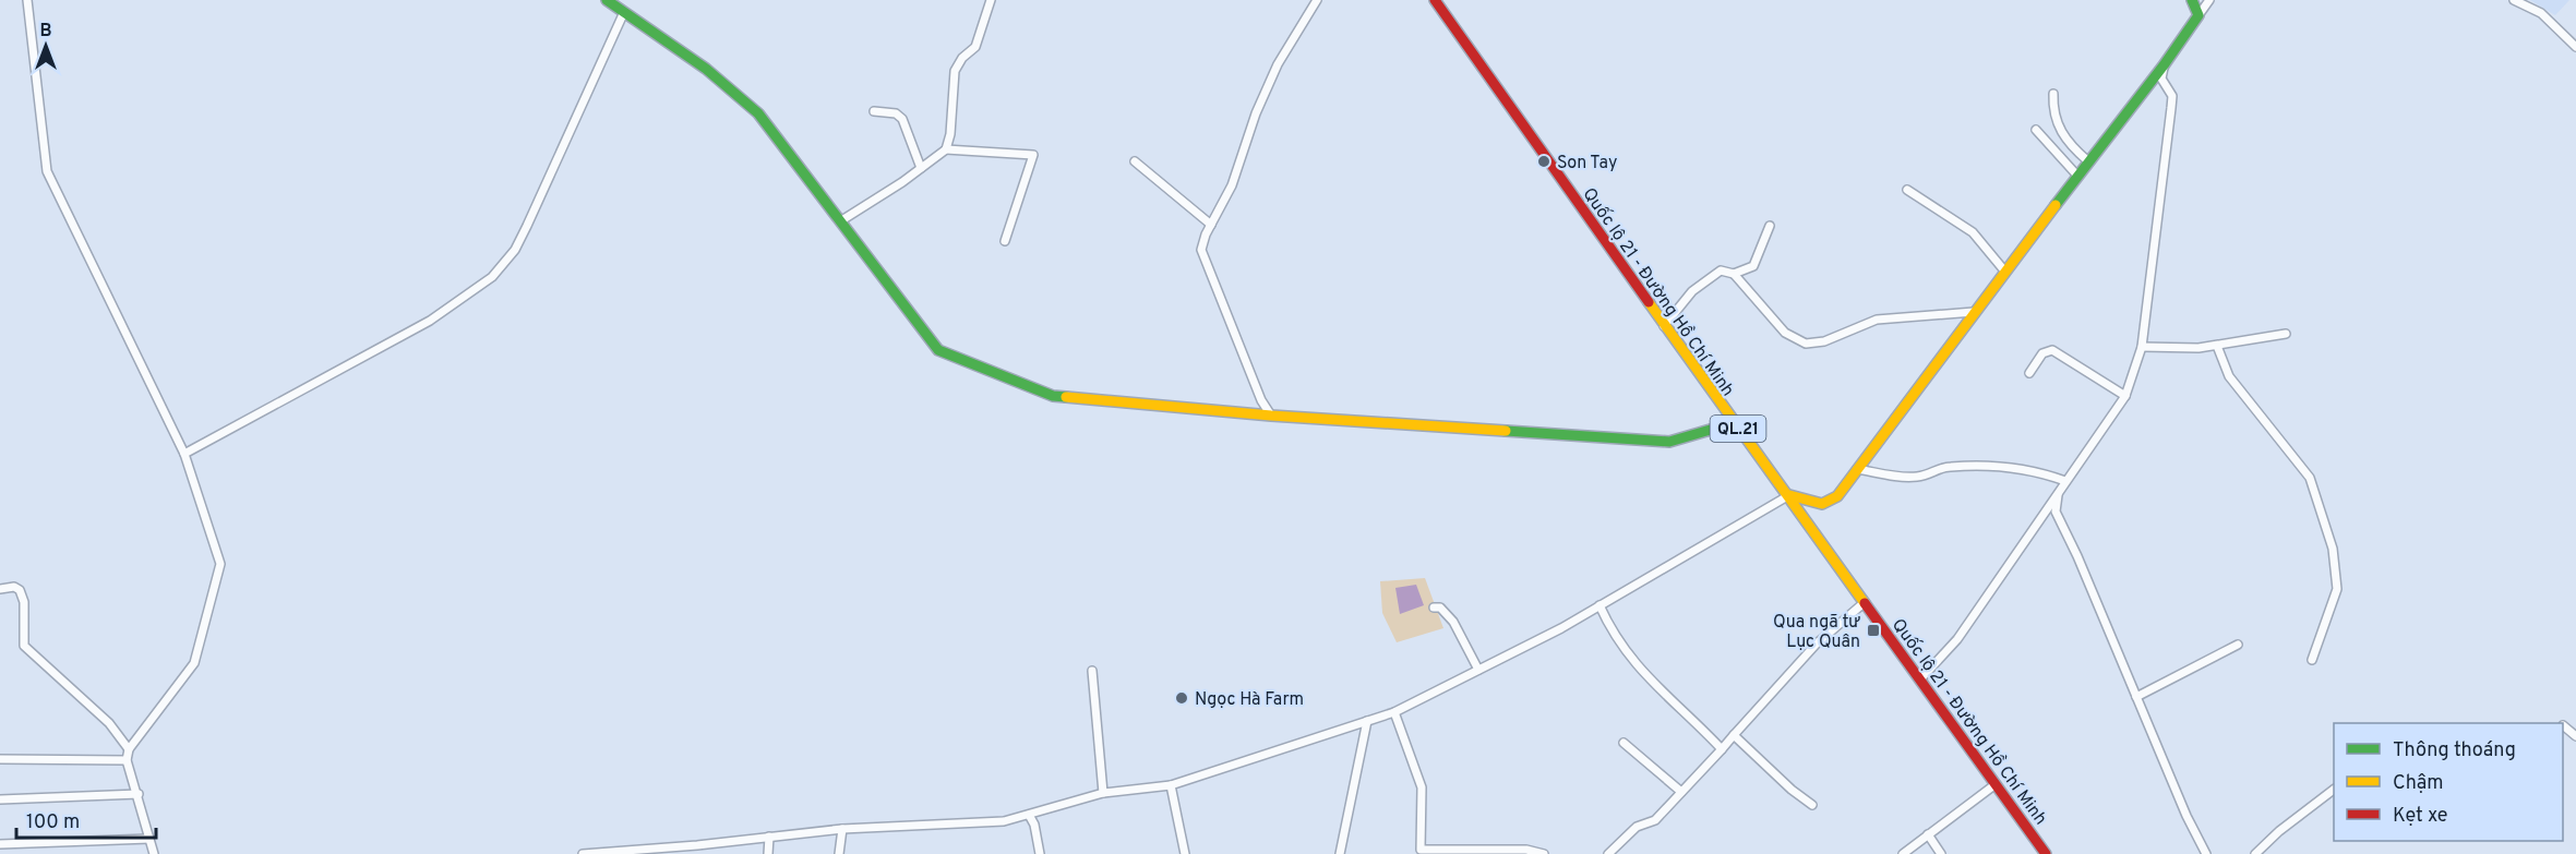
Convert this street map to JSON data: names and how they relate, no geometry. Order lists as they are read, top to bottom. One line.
{"streets":{"main road":["Quốc lộ 21 - Đường Hồ Chí Minh","QL.21"]},"places":{"other":["Son Tay","Ngọc Hà Farm"],"transit":["Qua ngã tư Lục Quân"]},"legend":["Thông thoáng","Chậm","Kẹt xe"],"scale_bar":"100 m","north":"top"}
